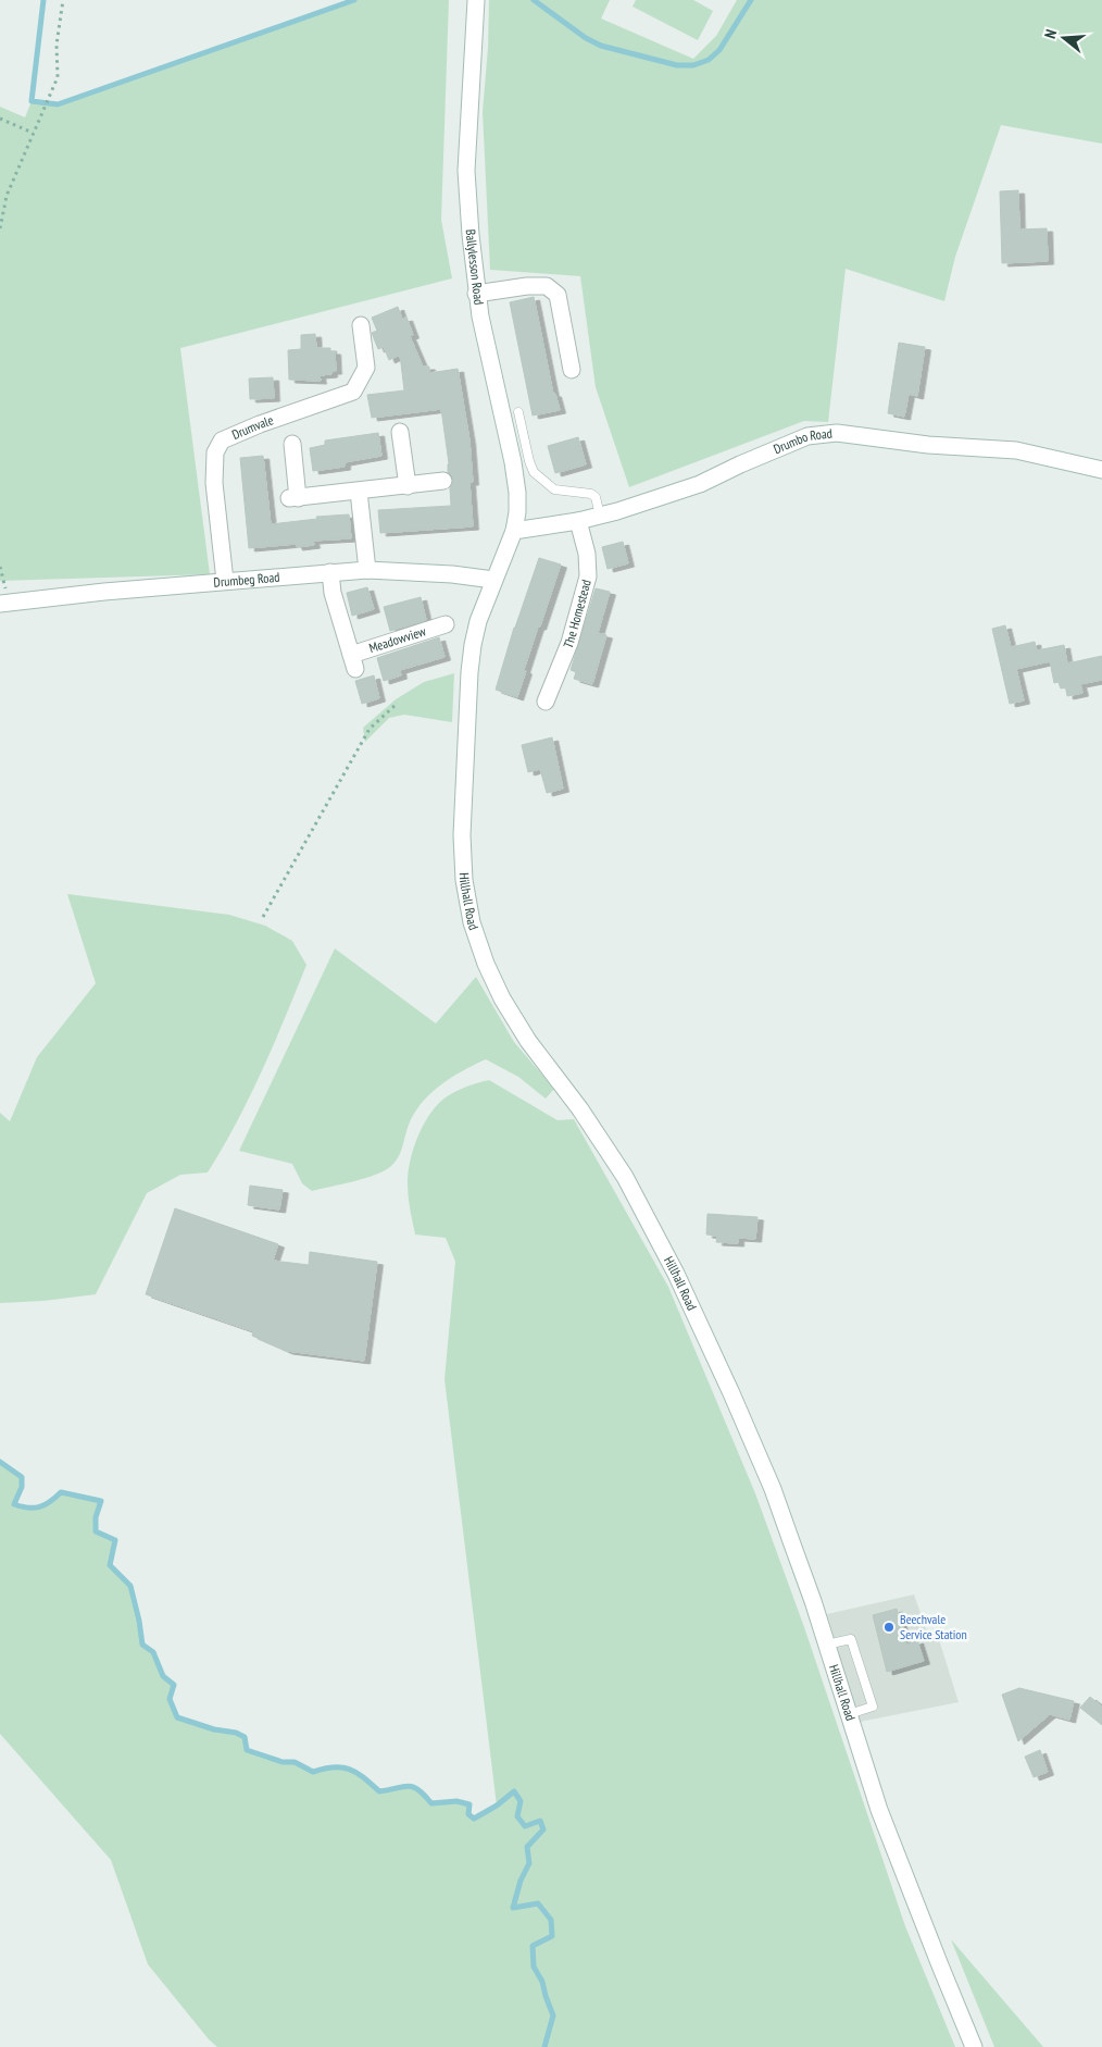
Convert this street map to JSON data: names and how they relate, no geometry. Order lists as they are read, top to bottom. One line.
{"streets":{"street":["Ballylesson Road","Drumvale","Drumbo Road","Drumbeg Road","The Homestead","Meadowview","Hillhall Road"]},"crossings":[["Ballylesson Road","Drumbo Road"],["Ballylesson Road","Hillhall Road"],["Drumvale","Drumbeg Road"],["Drumbo Road","The Homestead"],["Drumbo Road","Hillhall Road"],["Drumbeg Road","Meadowview"],["Drumbeg Road","Hillhall Road"]],"places":["Beechvale Service Station"],"north":"left"}
